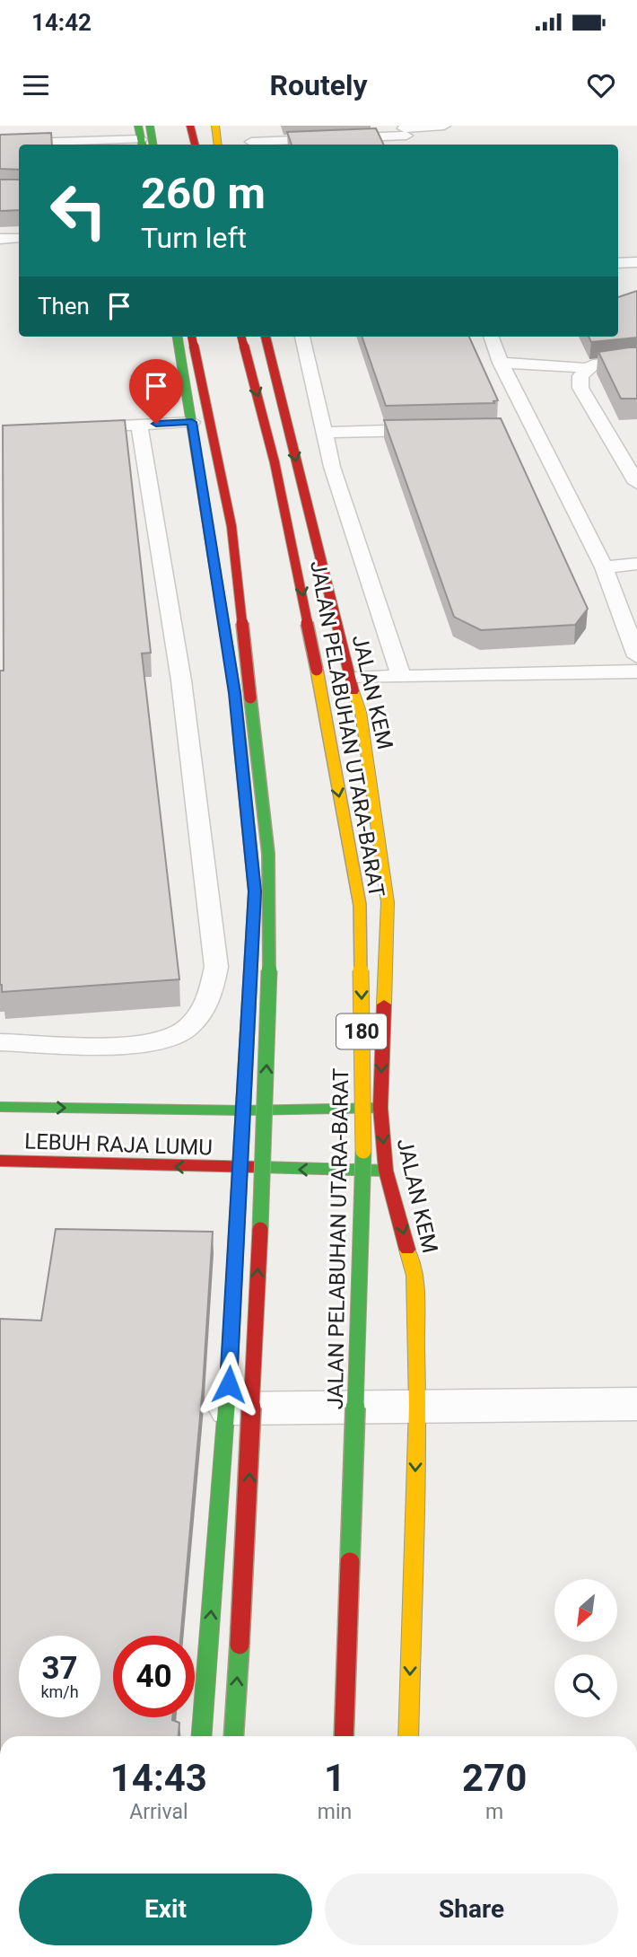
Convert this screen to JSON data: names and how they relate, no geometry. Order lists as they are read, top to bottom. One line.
{"streets":{"street":["JALAN KEM","JALAN PELABUHAN UTARA-BARAT","180","LEBUH RAJA LUMU"]},"crossings":[["JALAN KEM","LEBUH RAJA LUMU"]],"north":"bottom left","page":{"status":"14:42","header":"Routely","turn":["260 m","Turn left"],"then":"Then","speed":"37 km/h","limit":"40","eta":["14:43","Arrival","1","min","270","m"],"buttons":["Exit","Share"]}}
